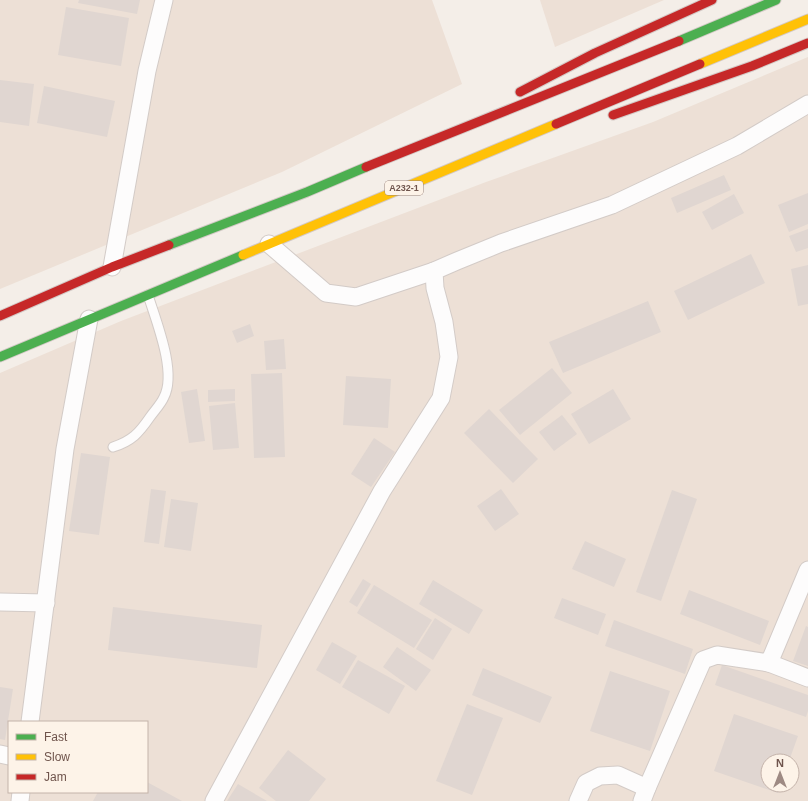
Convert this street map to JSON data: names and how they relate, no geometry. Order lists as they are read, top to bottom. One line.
{"streets":{"highway":["A232-1"]},"legend":["Fast","Slow","Jam"],"north":"top"}
